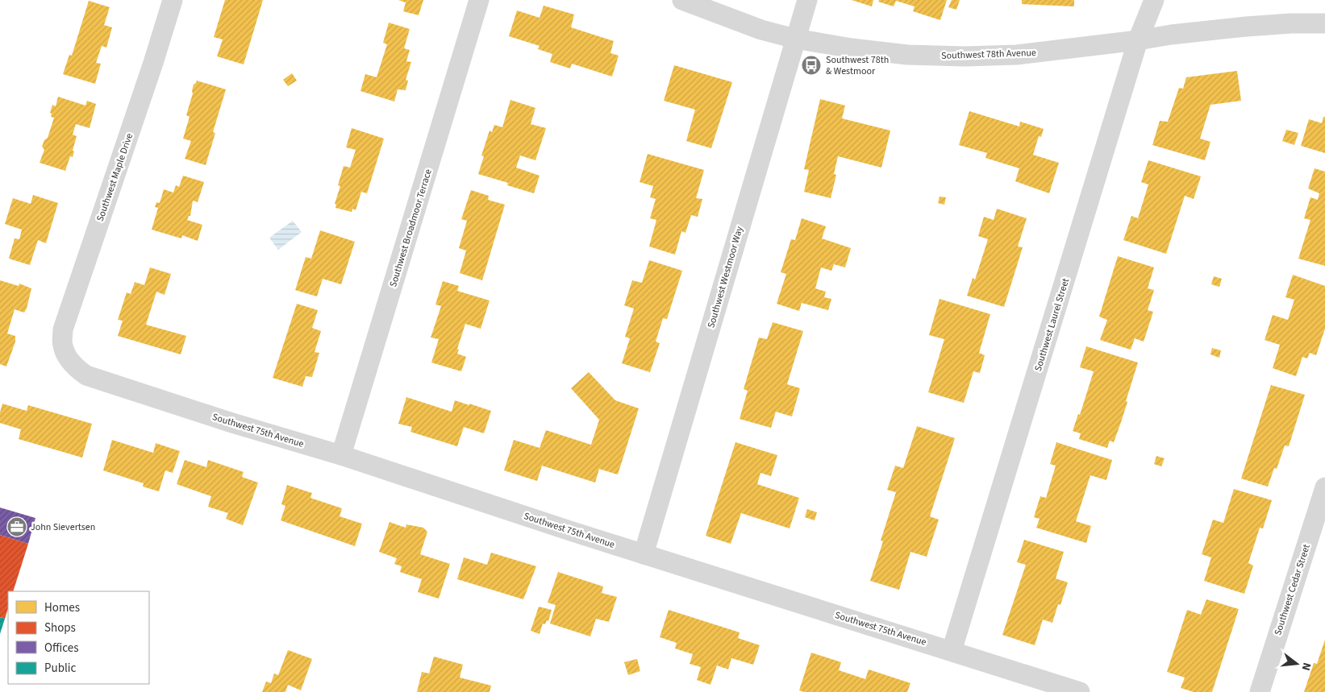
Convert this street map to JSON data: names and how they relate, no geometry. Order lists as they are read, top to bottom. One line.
{"streets":{"street":["Southwest 78th Avenue","Southwest Maple Drive","Southwest Broadmoor Terrace","Southwest Westmoor Way","Southwest Laurel Street","Southwest 75th Avenue","Southwest Cedar Street"]},"crossings":[["Southwest 78th Avenue","Southwest Westmoor Way"],["Southwest 78th Avenue","Southwest Laurel Street"],["Southwest Maple Drive","Southwest 75th Avenue"],["Southwest Broadmoor Terrace","Southwest 75th Avenue"],["Southwest Westmoor Way","Southwest 75th Avenue"],["Southwest Laurel Street","Southwest 75th Avenue"]],"places":{"bus stop":["Southwest 78th & Westmoor"],"office":["John Sievertsen"]},"legend":["Homes","Shops","Offices","Public"],"north":"right"}
